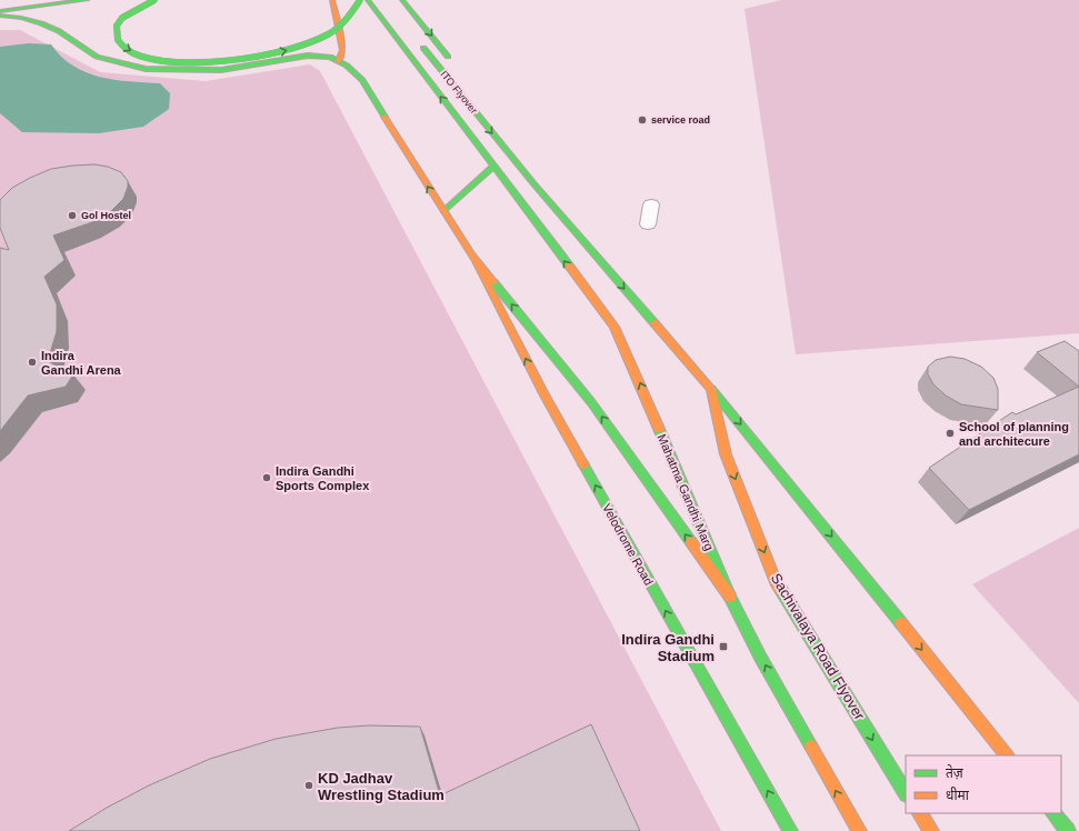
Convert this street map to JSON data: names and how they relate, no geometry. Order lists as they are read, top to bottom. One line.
{"streets":{"main road":["ITO Flyover","Mahatma Gandhi Marg","Velodrome Road","Sachivalaya Road Flyover"]},"crossings":[["ITO Flyover","Mahatma Gandhi Marg"]],"places":{"other":["service road","Gol Hostel","Indira Gandhi Arena","School of planning and architecure","Indira Gandhi Sports Complex","KD Jadhav Wrestling Stadium"],"transit":["Indira Gandhi Stadium"]},"legend":["तेज़","धीमा"]}
